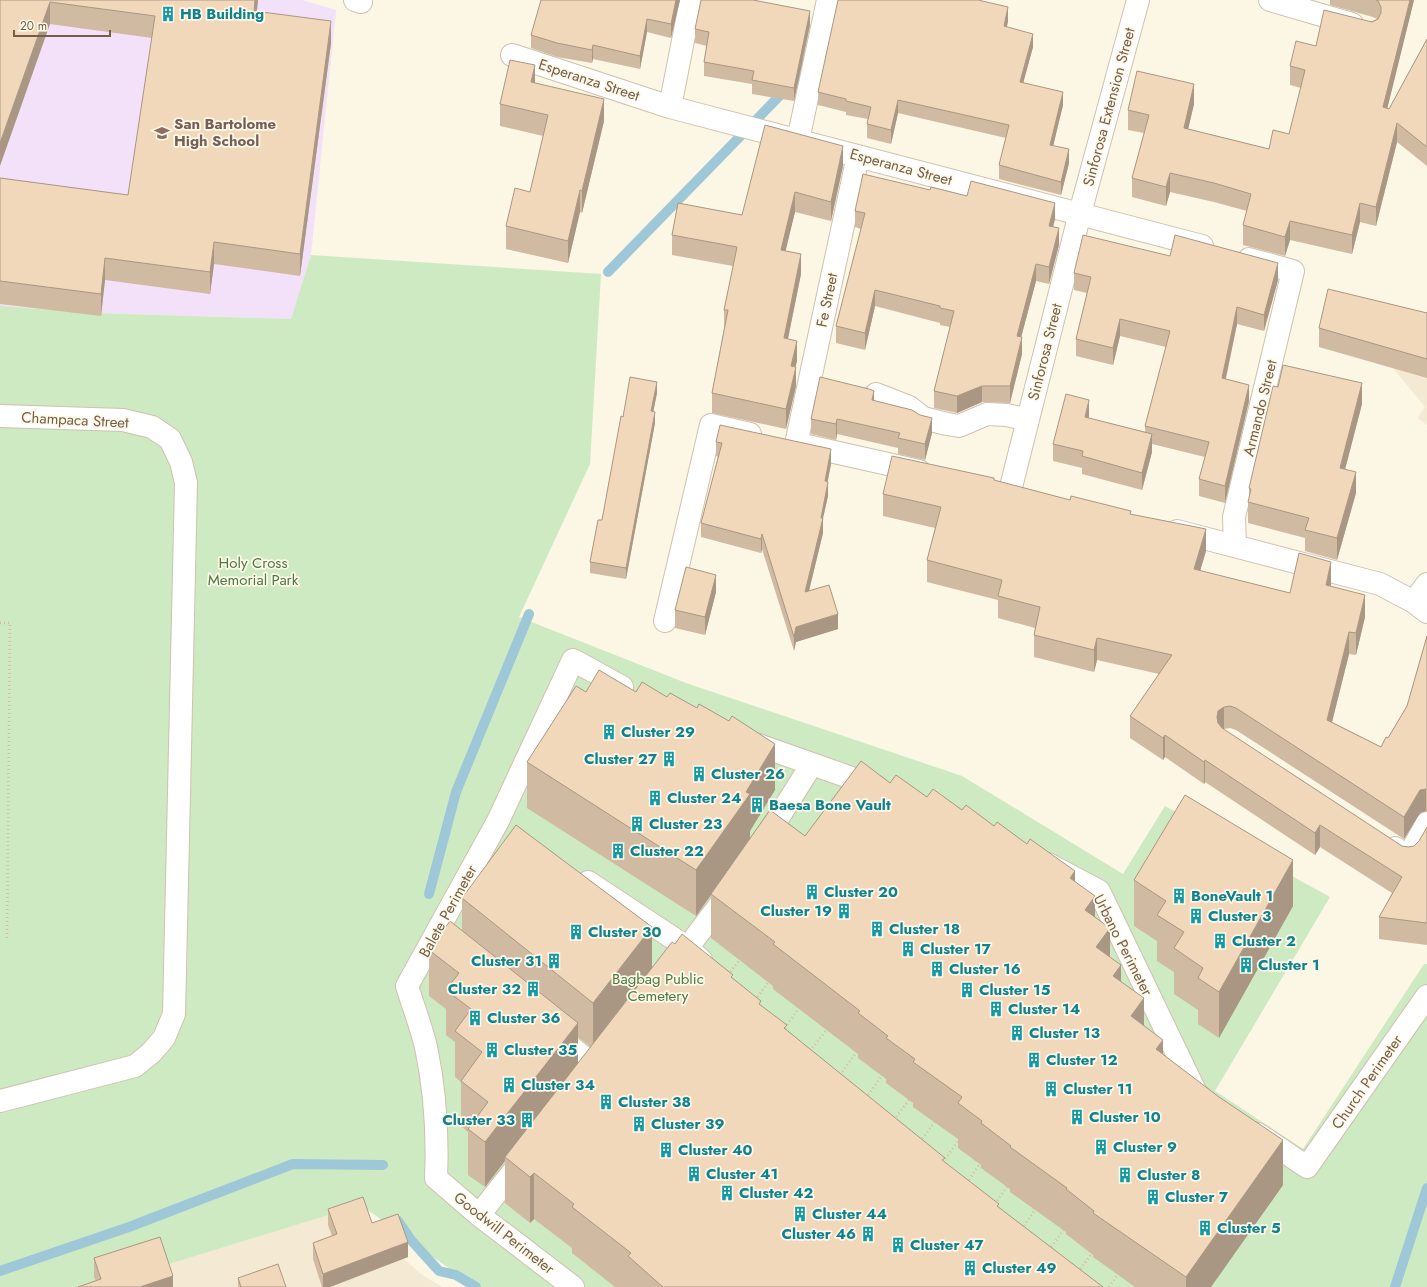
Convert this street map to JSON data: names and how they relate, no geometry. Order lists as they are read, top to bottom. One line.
{"streets":{"street":["Esperanza Street","Sinforosa Extension Street","Fe Street","Sinforosa Street","Armando Street","Champaca Street","Balete Perimeter","Urbano Perimeter","Church Perimeter","Goodwill Perimeter"]},"crossings":[["Esperanza Street","Sinforosa Extension Street"],["Esperanza Street","Fe Street"],["Esperanza Street","Sinforosa Street"],["Esperanza Street","Armando Street"],["Sinforosa Extension Street","Sinforosa Street"],["Balete Perimeter","Goodwill Perimeter"]],"parks":["Holy Cross Memorial Park","Bagbag Public Cemetery"],"places":{"building":["HB Building","Cluster 29","Cluster 27","Cluster 26","Cluster 24","Baesa Bone Vault","Cluster 23","Cluster 22","Cluster 20","BoneVault 1","Cluster 19","Cluster 3","Cluster 18","Cluster 30","Cluster 2","Cluster 17","Cluster 31","Cluster 1","Cluster 16","Cluster 32","Cluster 15","Cluster 14","Cluster 36","Cluster 13","Cluster 35","Cluster 12","Cluster 34","Cluster 11","Cluster 38","Cluster 10","Cluster 33","Cluster 39","Cluster 9","Cluster 40","Cluster 41","Cluster 8","Cluster 42","Cluster 7","Cluster 44","Cluster 5","Cluster 46","Cluster 47","Cluster 49"],"school or university":["San Bartolome High School"]},"scale_bar":"20 m"}
